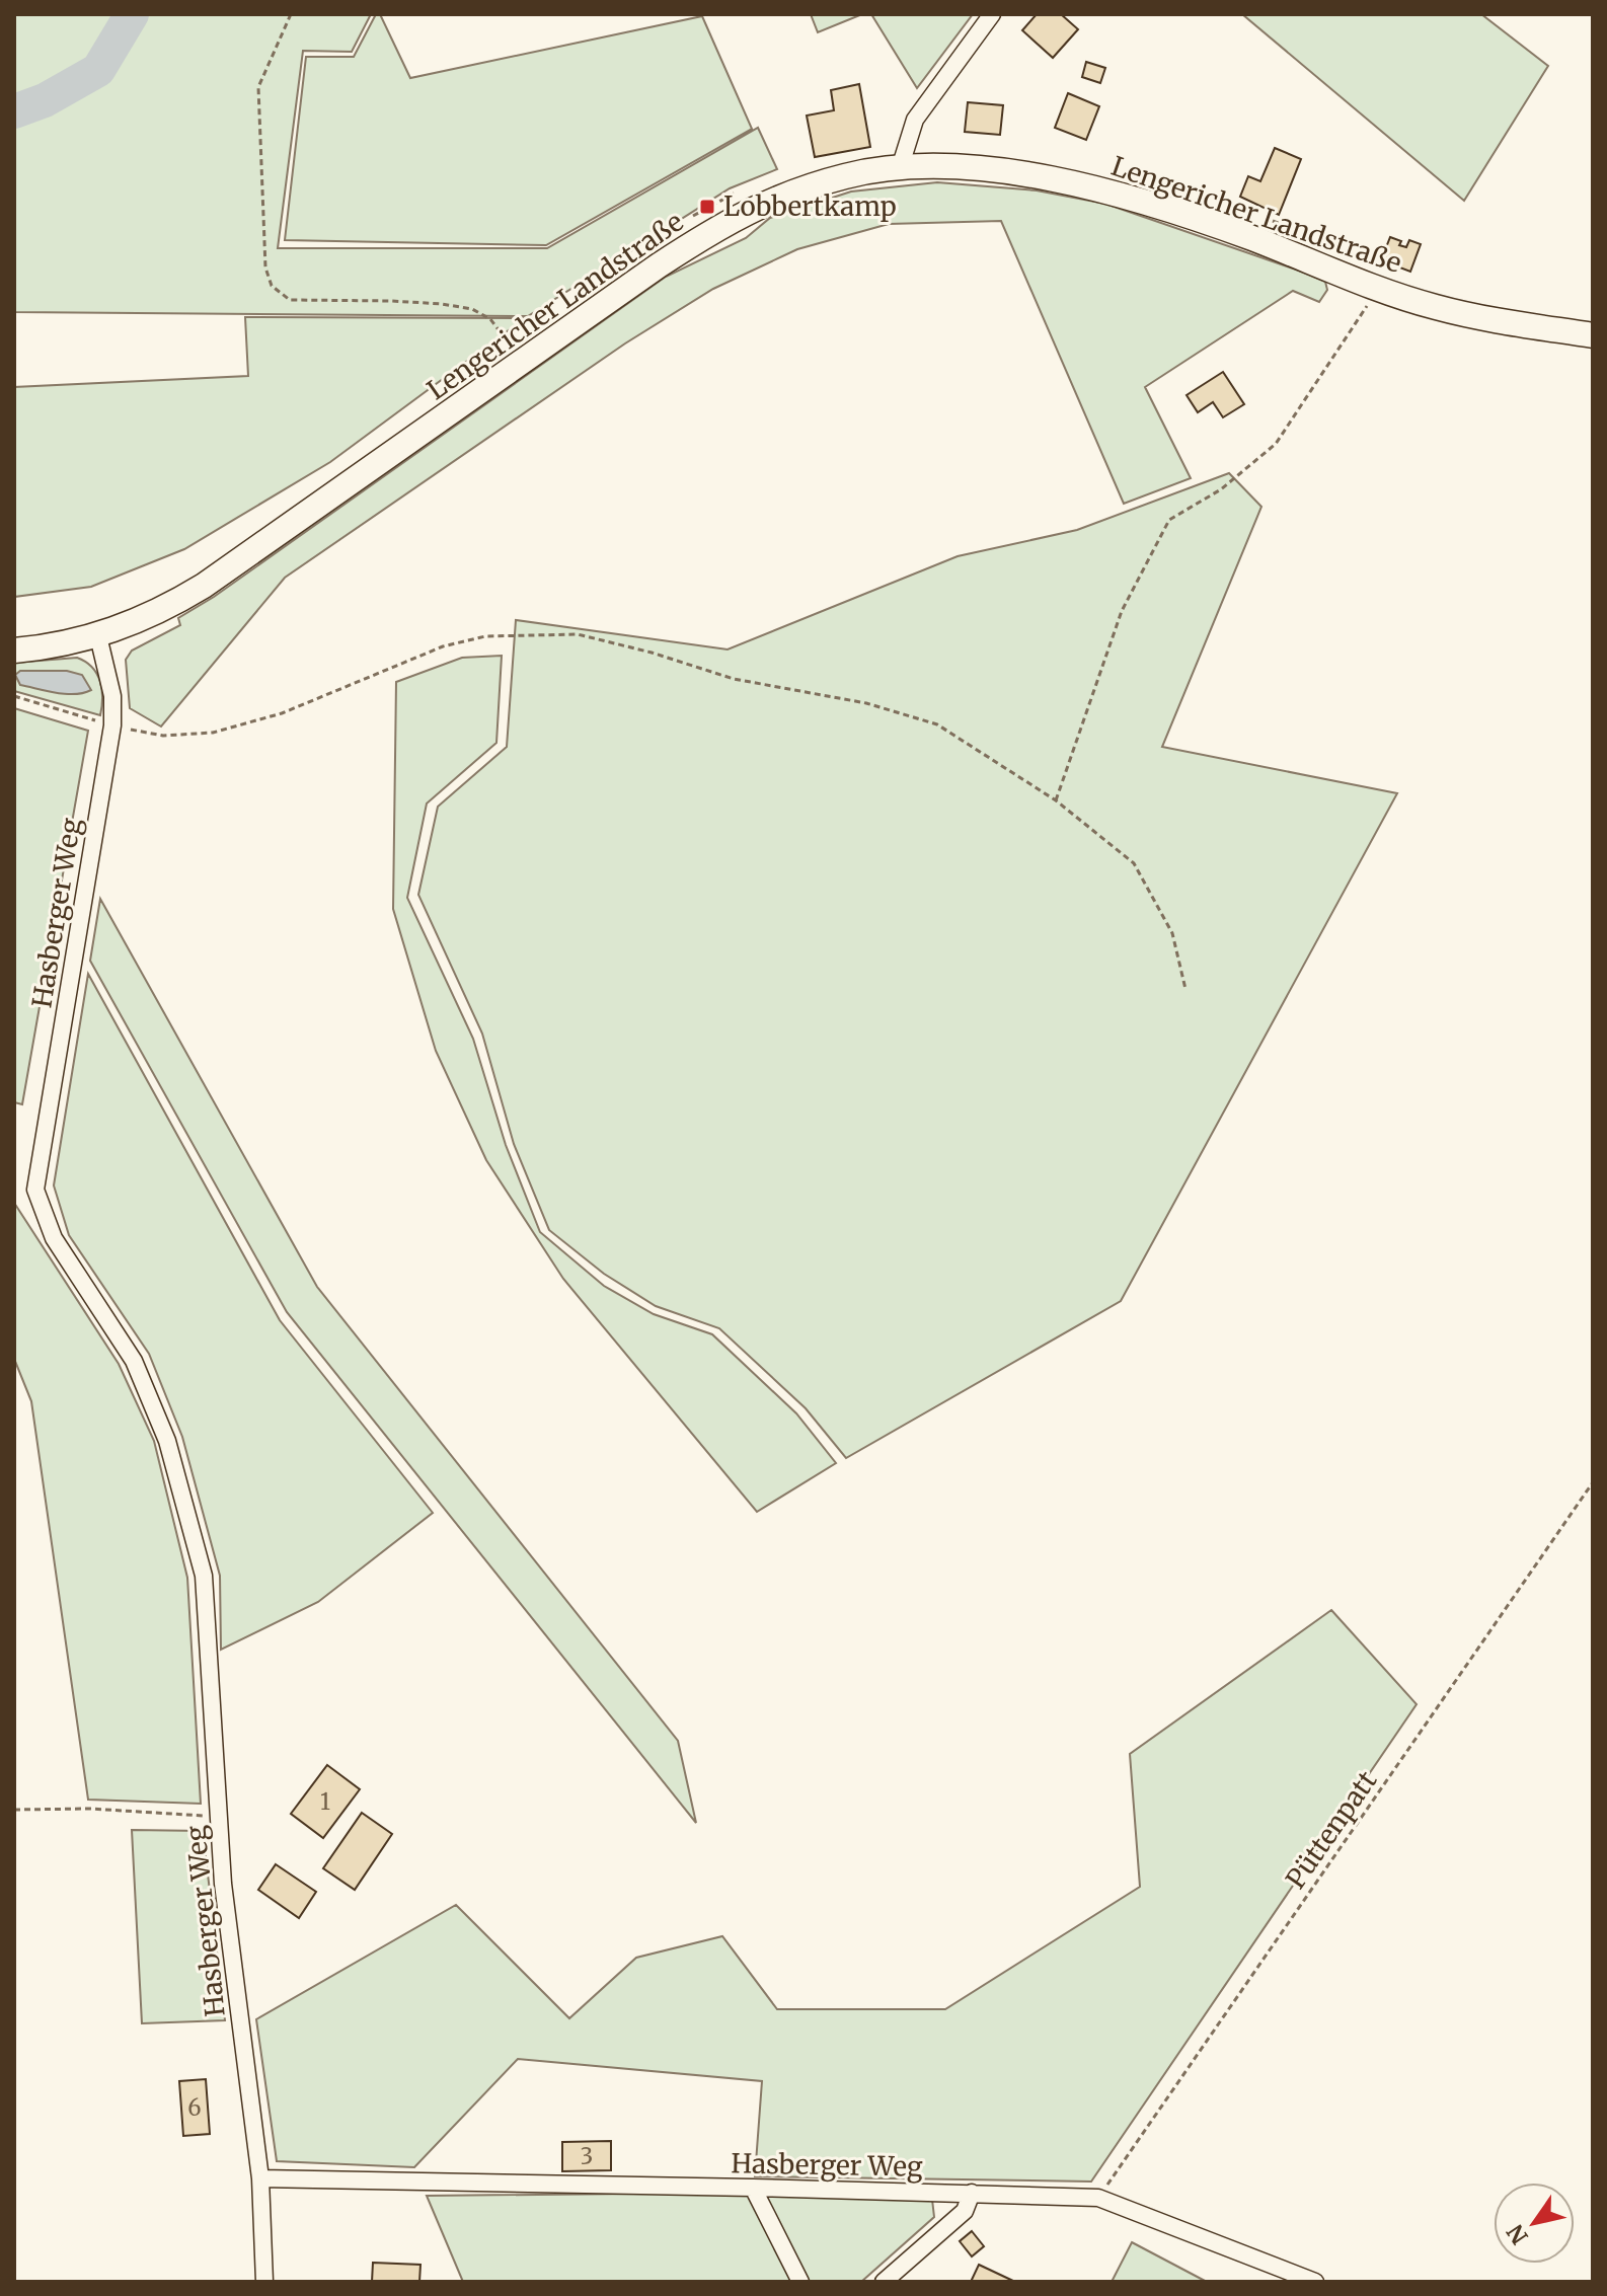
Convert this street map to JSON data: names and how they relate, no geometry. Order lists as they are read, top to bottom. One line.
{"streets":{"main road":["Lengericher Landstraße"],"street":["Hasberger Weg"],"path":["Püttenpatt"]},"crossings":[["Lengericher Landstraße","Hasberger Weg"],["Hasberger Weg","Püttenpatt"]],"places":{"transit":["Lobbertkamp"]},"house_numbers":["1","6","3"],"north":"bottom left"}
